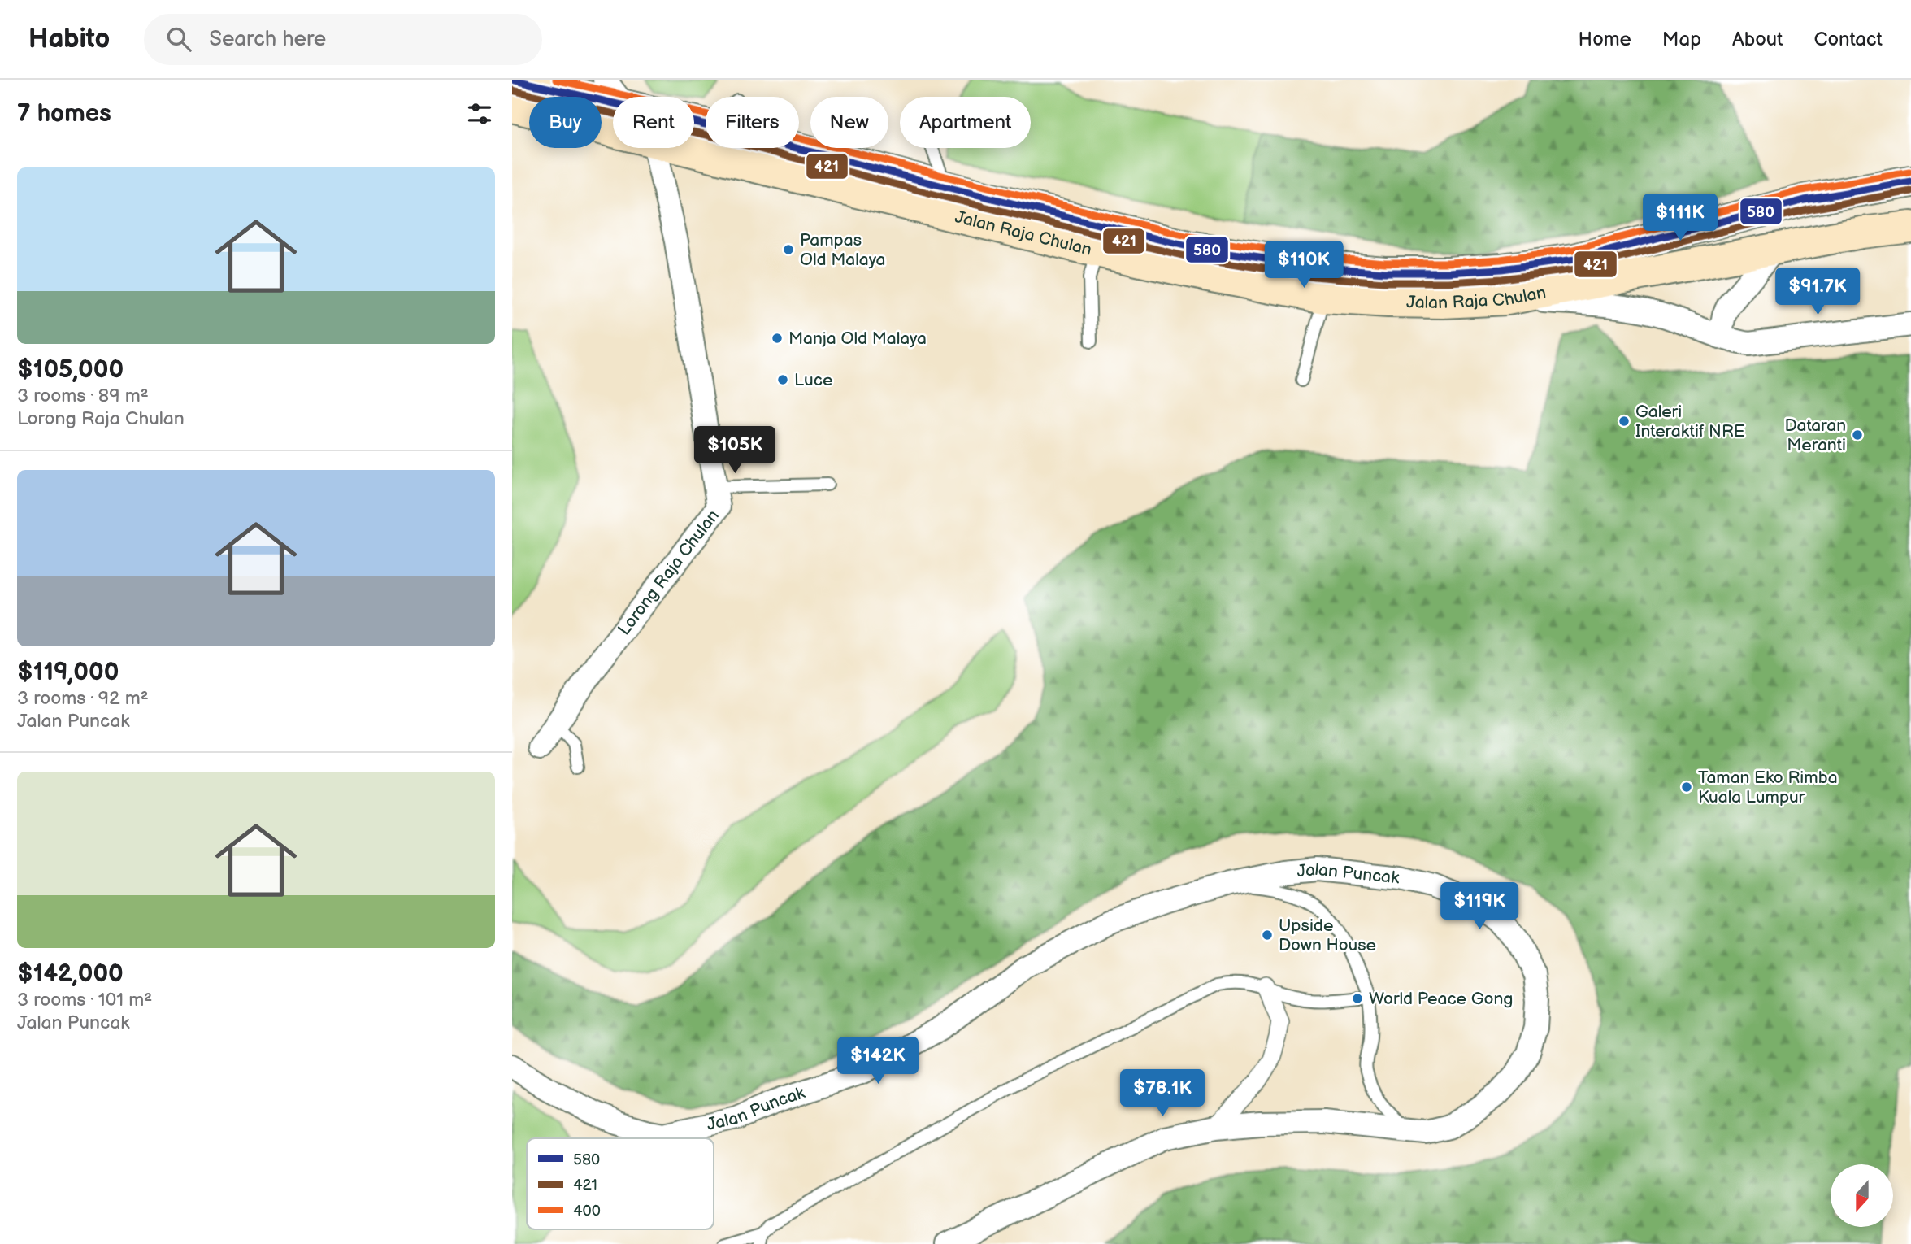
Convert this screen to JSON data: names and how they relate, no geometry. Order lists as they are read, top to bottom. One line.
{"streets":{"main road":["Jalan Raja Chulan"],"street":["Lorong Raja Chulan","Jalan Puncak"]},"places":["Pampas Old Malaya","Manja Old Malaya","Luce","Galeri Interaktif NRE","Dataran Meranti","Taman Eko Rimba Kuala Lumpur","Upside Down House","World Peace Gong"],"lines":["transit line 580","transit line 400","transit line 421"],"legend":["580","421","400"],"north":"bottom","page":{"header":"Habito","search":"Search here","nav":["Home","Map","About","Contact"],"heading":"7 homes","chip":["Buy","Rent","Filters","New","Apartment"],"list":[{"name":"$105,000","note":"3 rooms · 89 m² · Lorong Raja Chulan"},{"name":"$119,000","note":"3 rooms · 92 m² · Jalan Puncak"},{"name":"$142,000","note":"3 rooms · 101 m² · Jalan Puncak"}],"price":["$111K","$110K","$91.7K","$105K","$119K","$142K","$78.1K"]}}
